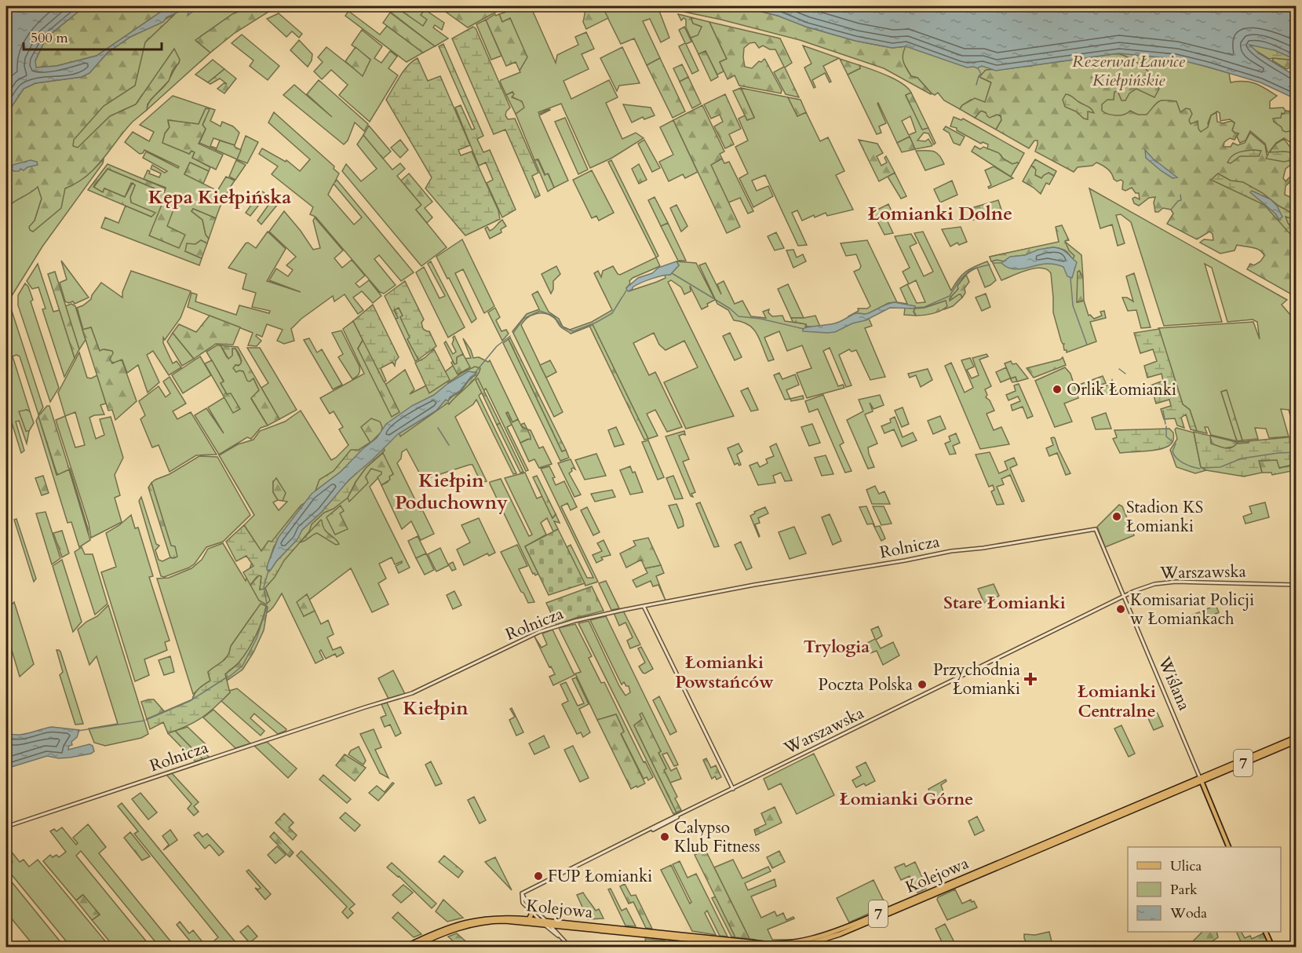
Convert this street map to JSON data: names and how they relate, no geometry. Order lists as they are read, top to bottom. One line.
{"streets":{"highway":["7","Kolejowa"],"main road":["Wiślana"],"street":["Rolnicza","Warszawska"]},"crossings":[["Rolnicza","Wiślana"],["Warszawska","Wiślana"],["Wiślana","Kolejowa"]],"districts":["Kępa Kiełpińska","Łomianki Dolne","Kiełpin Poduchowny","Stare Łomianki","Trylogia","Łomianki Powstańców","Łomianki Centralne","Kiełpin","Łomianki Górne"],"parks":["Rezerwat Ławice Kiełpińskie"],"places":{"other":["Orlik Łomianki","Stadion KS Łomianki","Komisariat Policji w Łomiankach","Poczta Polska","Calypso Klub Fitness","FUP Łomianki"],"health":["Przychodnia Łomianki"]},"legend":["Ulica","Park","Woda"],"scale_bar":"500 m"}
